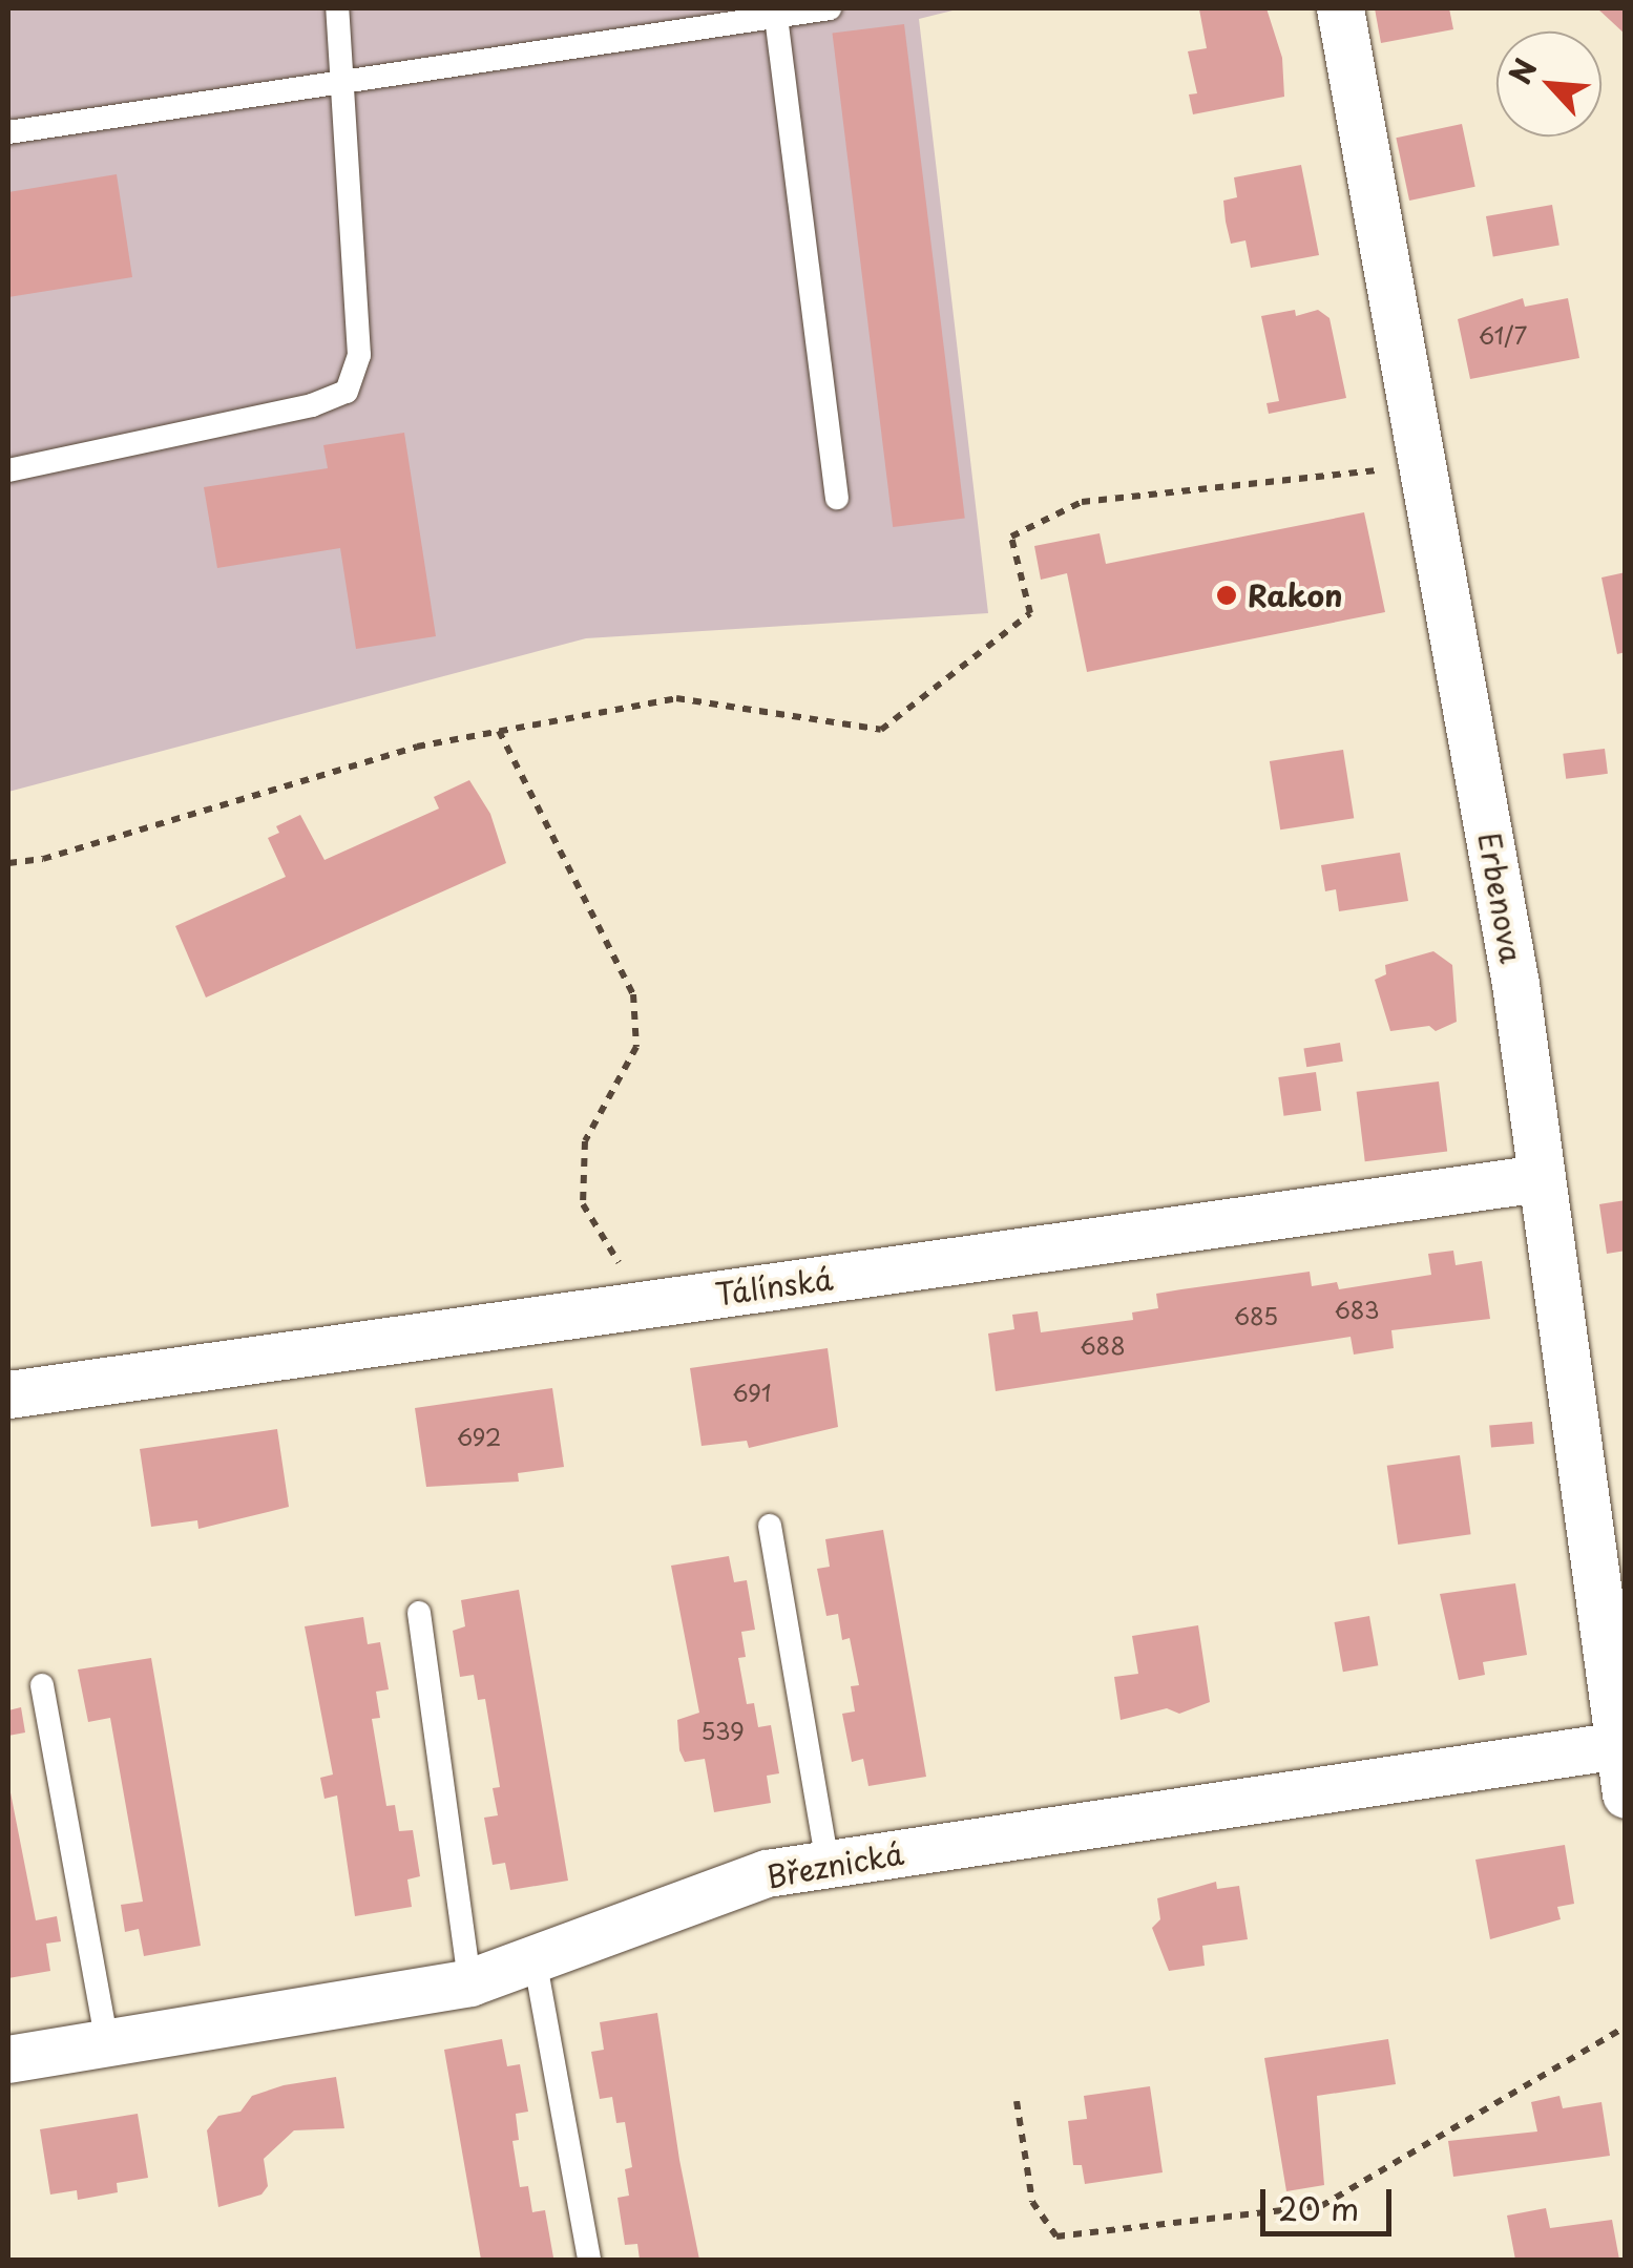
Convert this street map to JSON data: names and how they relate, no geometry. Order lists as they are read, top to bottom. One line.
{"streets":{"street":["Erbenova","Tálínská","Březnická"]},"crossings":[["Erbenova","Tálínská"],["Erbenova","Březnická"]],"places":["Rakon"],"house_numbers":["61/7","683","685","688","691","692","539"],"scale_bar":"20 m","north":"top left"}
